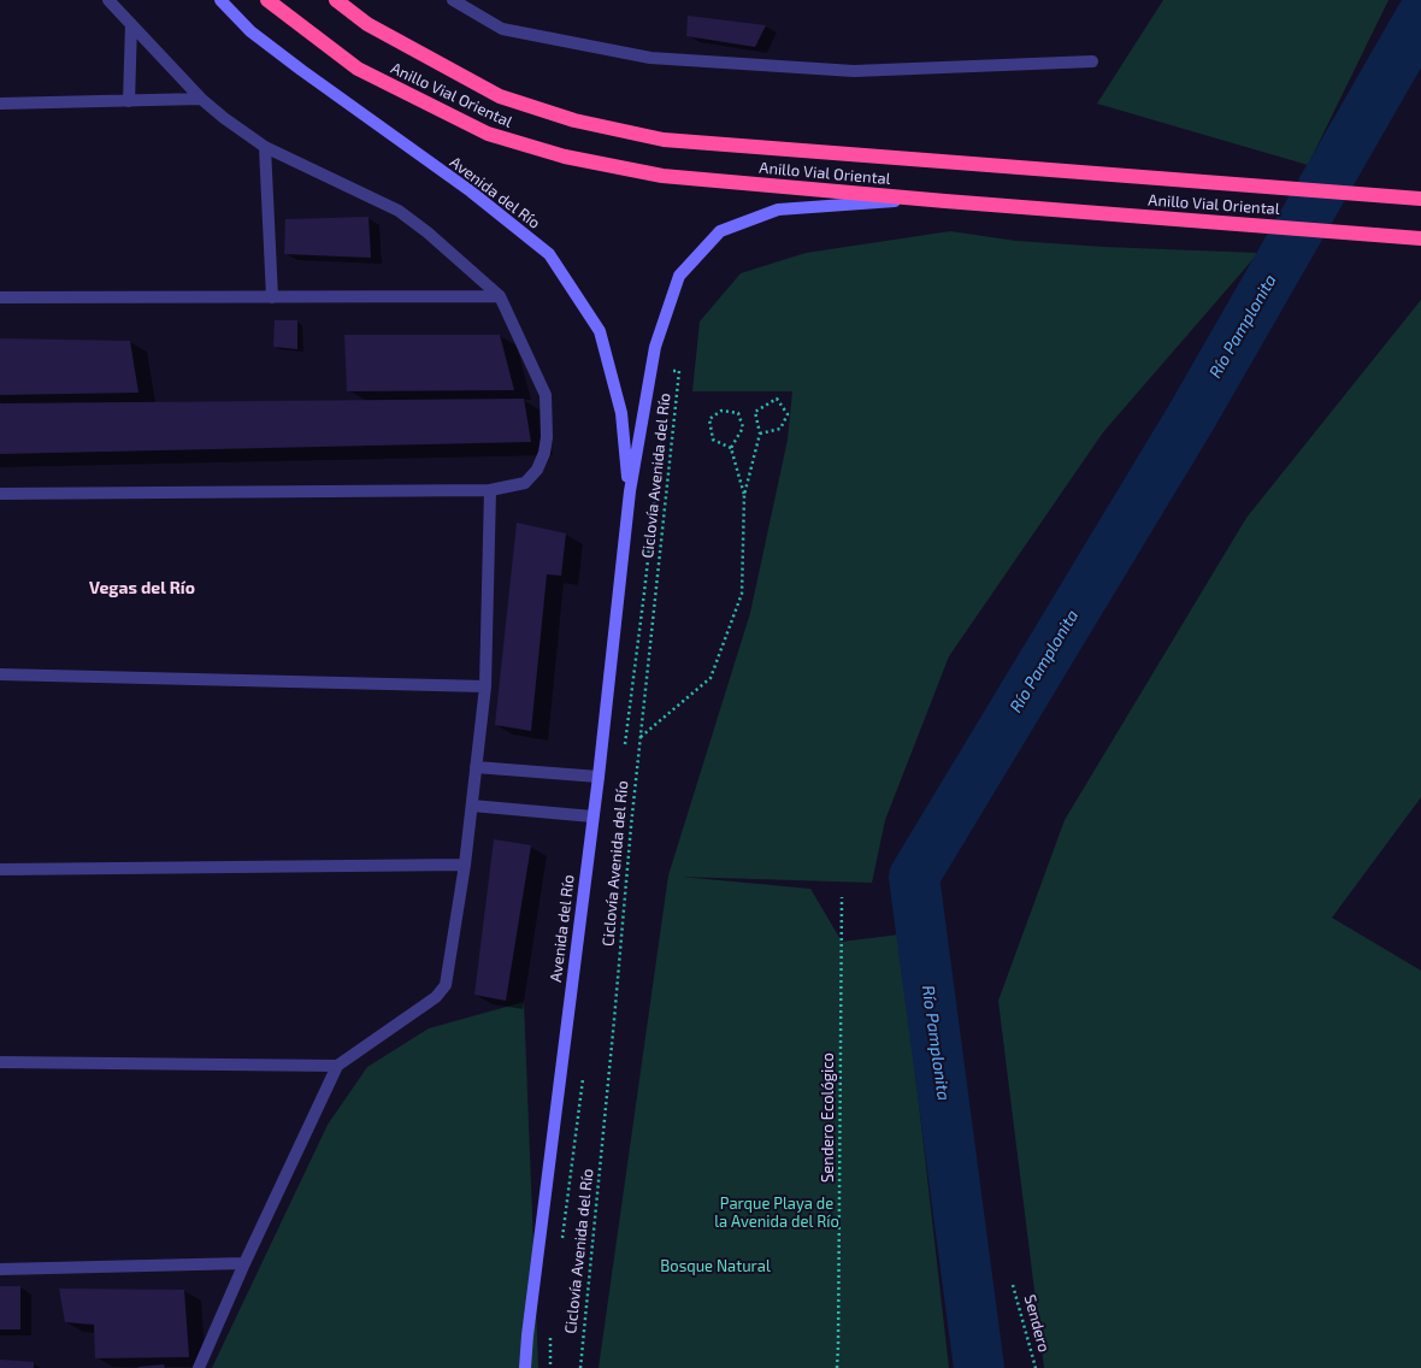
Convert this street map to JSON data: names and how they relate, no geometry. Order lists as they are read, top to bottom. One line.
{"streets":{"highway":["Anillo Vial Oriental"],"main road":["Avenida del Río"],"path":["Ciclovía Avenida del Río","Sendero Ecológico","Sendero"]},"crossings":[["Anillo Vial Oriental","Avenida del Río"]],"districts":["Vegas del Río"],"water":["Río Pamplonita"],"parks":["Parque Playa de la Avenida del Río","Bosque Natural"]}
